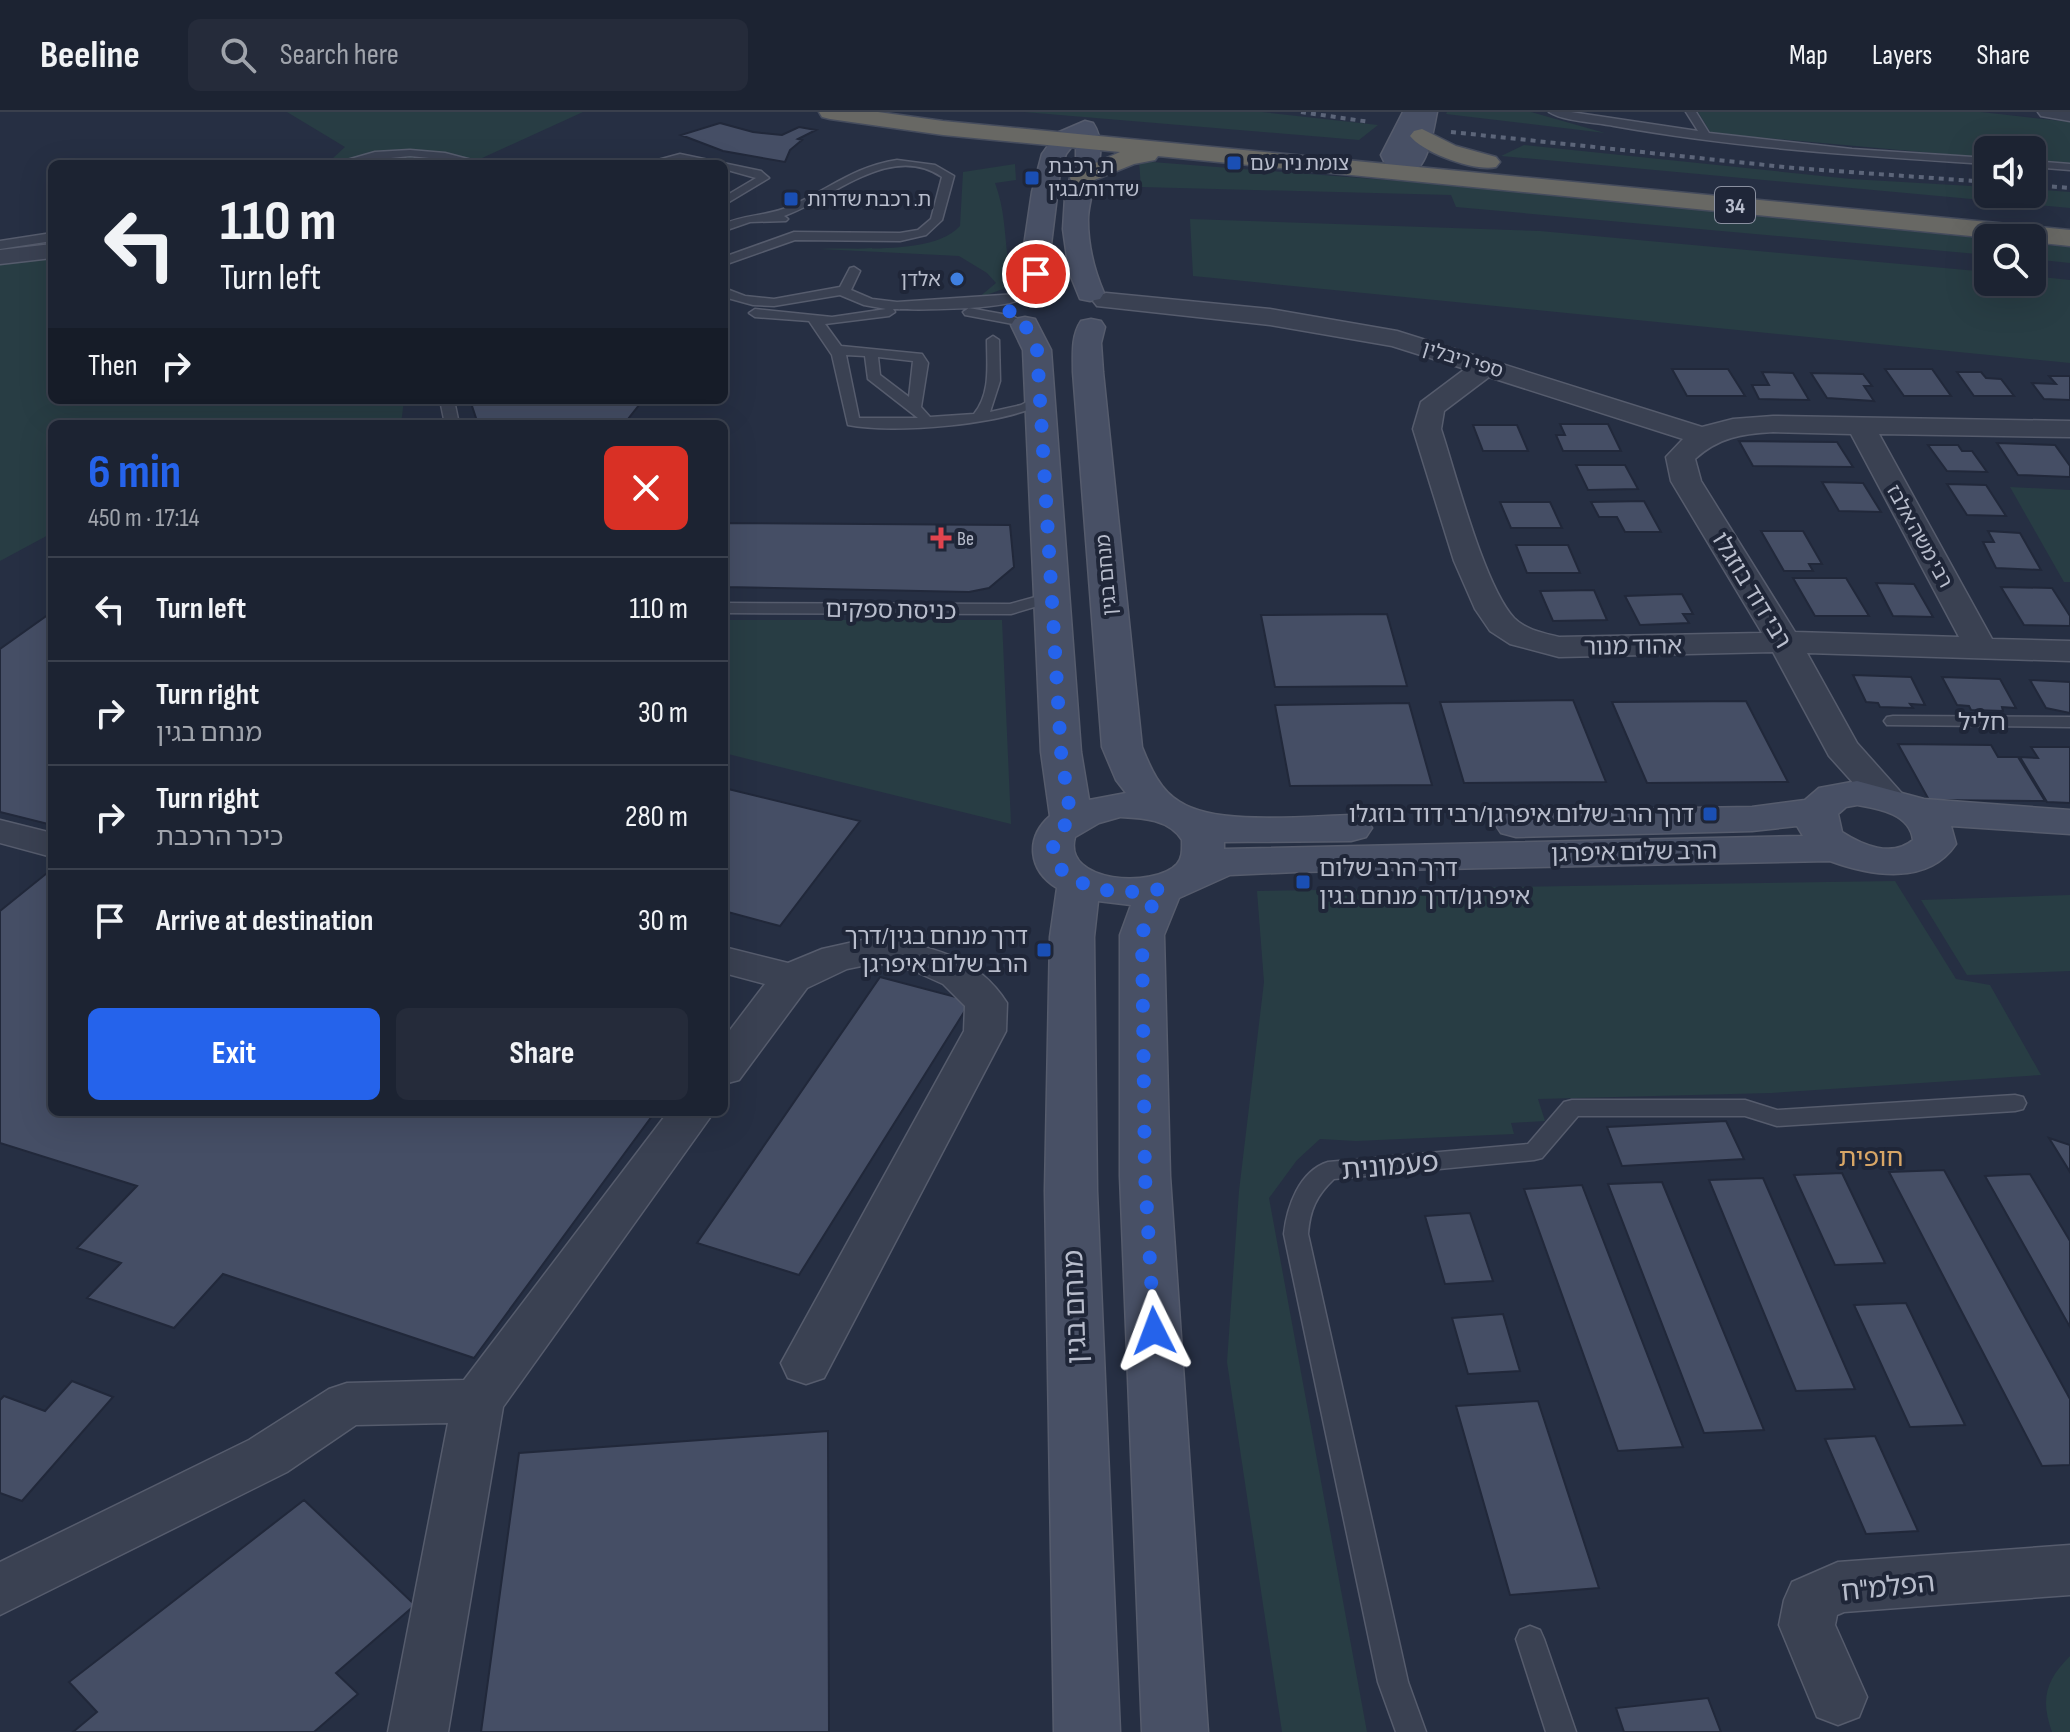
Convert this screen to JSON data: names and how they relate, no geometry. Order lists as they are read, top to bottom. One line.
{"streets":{"highway":["34"],"main road":["מנחם בגין","הרב שלום איפרגן"],"street":["ספי ריבלין","רבי משה אלבז","רבי דוד בוזגלו","אהוד מנור","הפלמ\"ח"],"lane":["כניסת ספקים","חליל","פעמונית"]},"crossings":[["34","מנחם בגין"],["ספי ריבלין","מנחם בגין"],["ספי ריבלין","רבי דוד בוזגלו"],["ספי ריבלין","אהוד מנור"],["רבי משה אלבז","אהוד מנור"],["מנחם בגין","הרב שלום איפרגן"],["רבי דוד בוזגלו","אהוד מנור"],["רבי דוד בוזגלו","הרב שלום איפרגן"]],"districts":["חופית"],"places":{"transit":["צומת ניר עם","ת. רכבת שדרות/בגין","ת. רכבת שדרות","דרך הרב שלום איפרגן/רבי דוד בוזגלו","דרך הרב שלום איפרגן/דרך מנחם בגין","דרך מנחם בגין/דרך הרב שלום איפרגן"],"other":["אלדן"],"health":["Be"]},"page":{"header":"Beeline","search":"Search here","nav":["Map","Layers","Share"],"turn":["110 m","Turn left"],"then":"Then","heading":["6 min","450 m · 17:14"],"list":[{"name":"Turn left","value":"110 m"},{"name":"Turn right","note":"מנחם בגין","value":"30 m"},{"name":"Turn right","note":"כיכר הרכבת","value":"280 m"},{"name":"Arrive at destination","value":"30 m"}],"buttons":["Exit","Share"]}}
